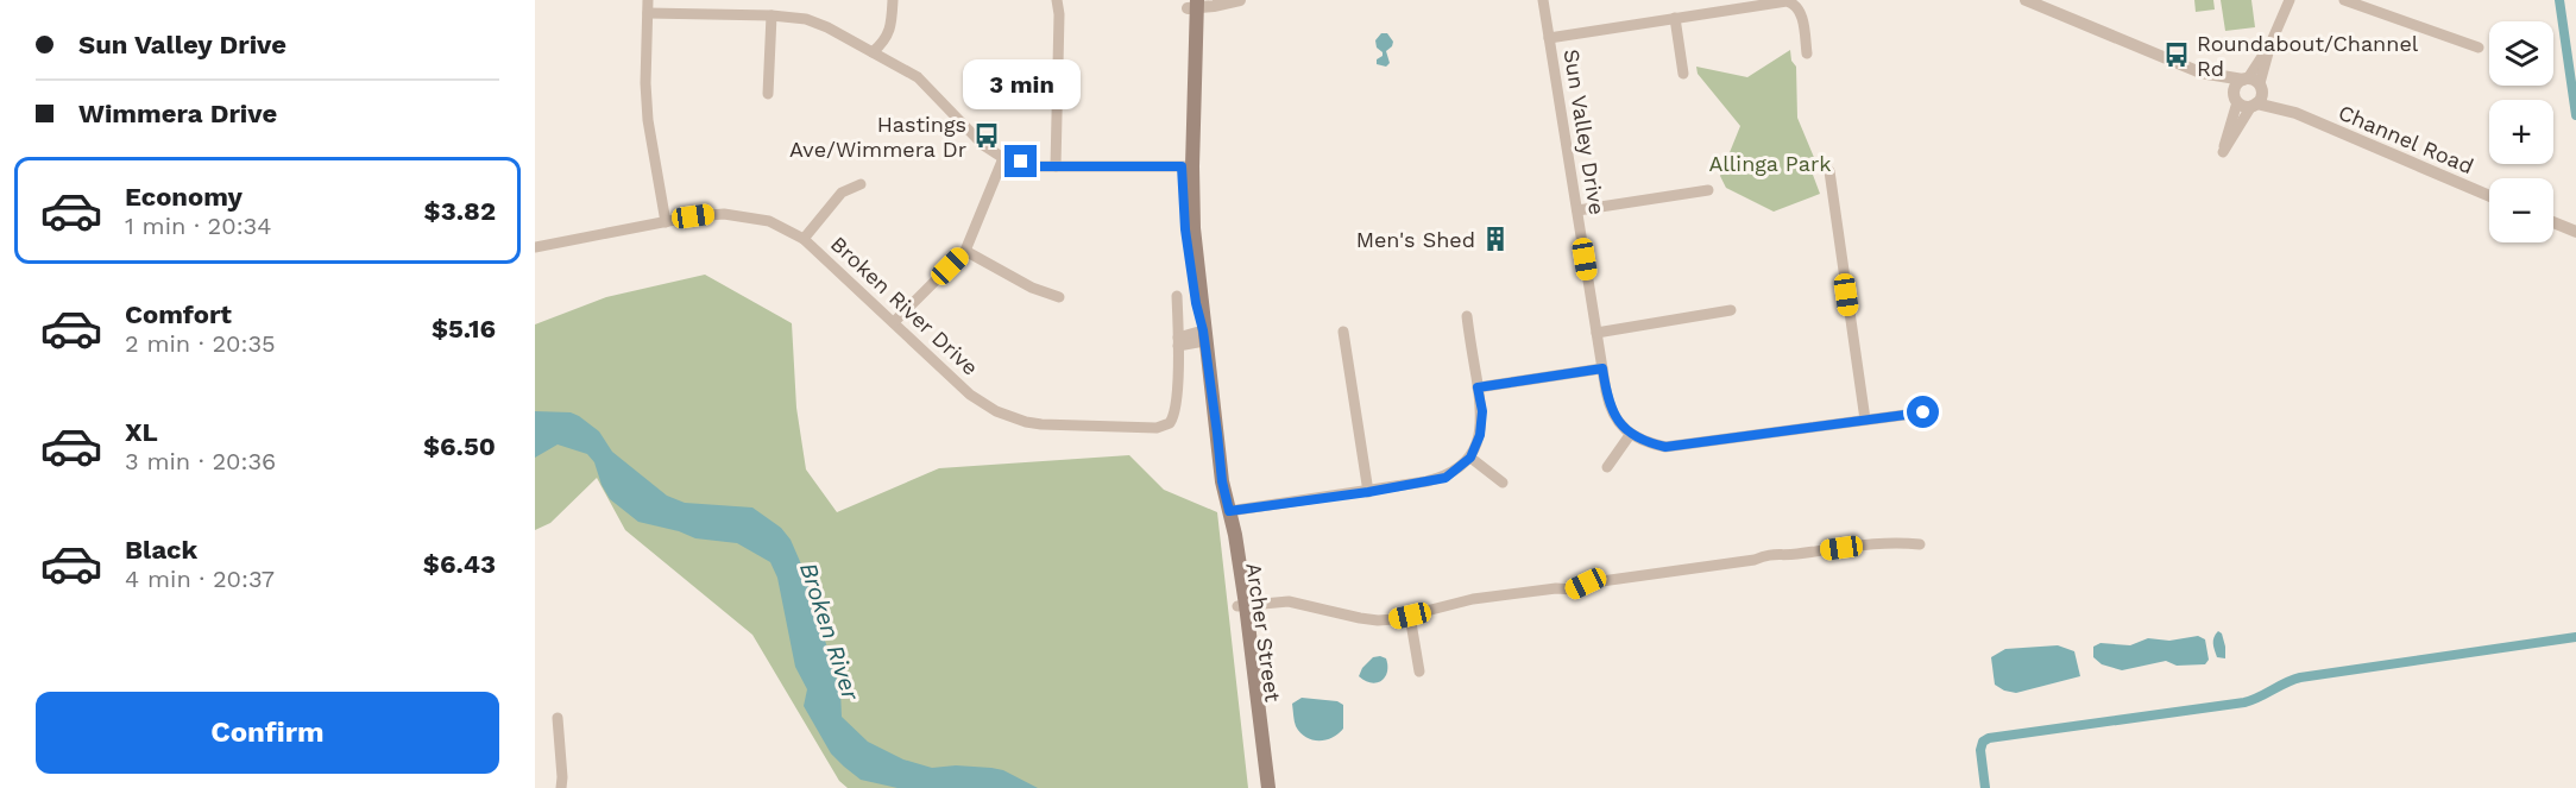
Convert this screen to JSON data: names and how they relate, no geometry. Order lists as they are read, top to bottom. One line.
{"streets":{"main road":["Archer Street"],"street":["Sun Valley Drive","Channel Road","Broken River Drive"]},"water":["Broken River"],"parks":["Allinga Park"],"places":{"bus stop":["Roundabout/Channel Rd","Hastings Ave/Wimmera Dr"],"building":["Men's Shed"]},"page":{"banner":["Sun Valley Drive","Wimmera Drive"],"map_buttons":["+","−"],"bubble":"3 min","list":[{"name":"Economy","note":"1 min · 20:34","value":"$3.82"},{"name":"Comfort","note":"2 min · 20:35","value":"$5.16"},{"name":"XL","note":"3 min · 20:36","value":"$6.50"},{"name":"Black","note":"4 min · 20:37","value":"$6.43"}],"buttons":"Confirm"}}
